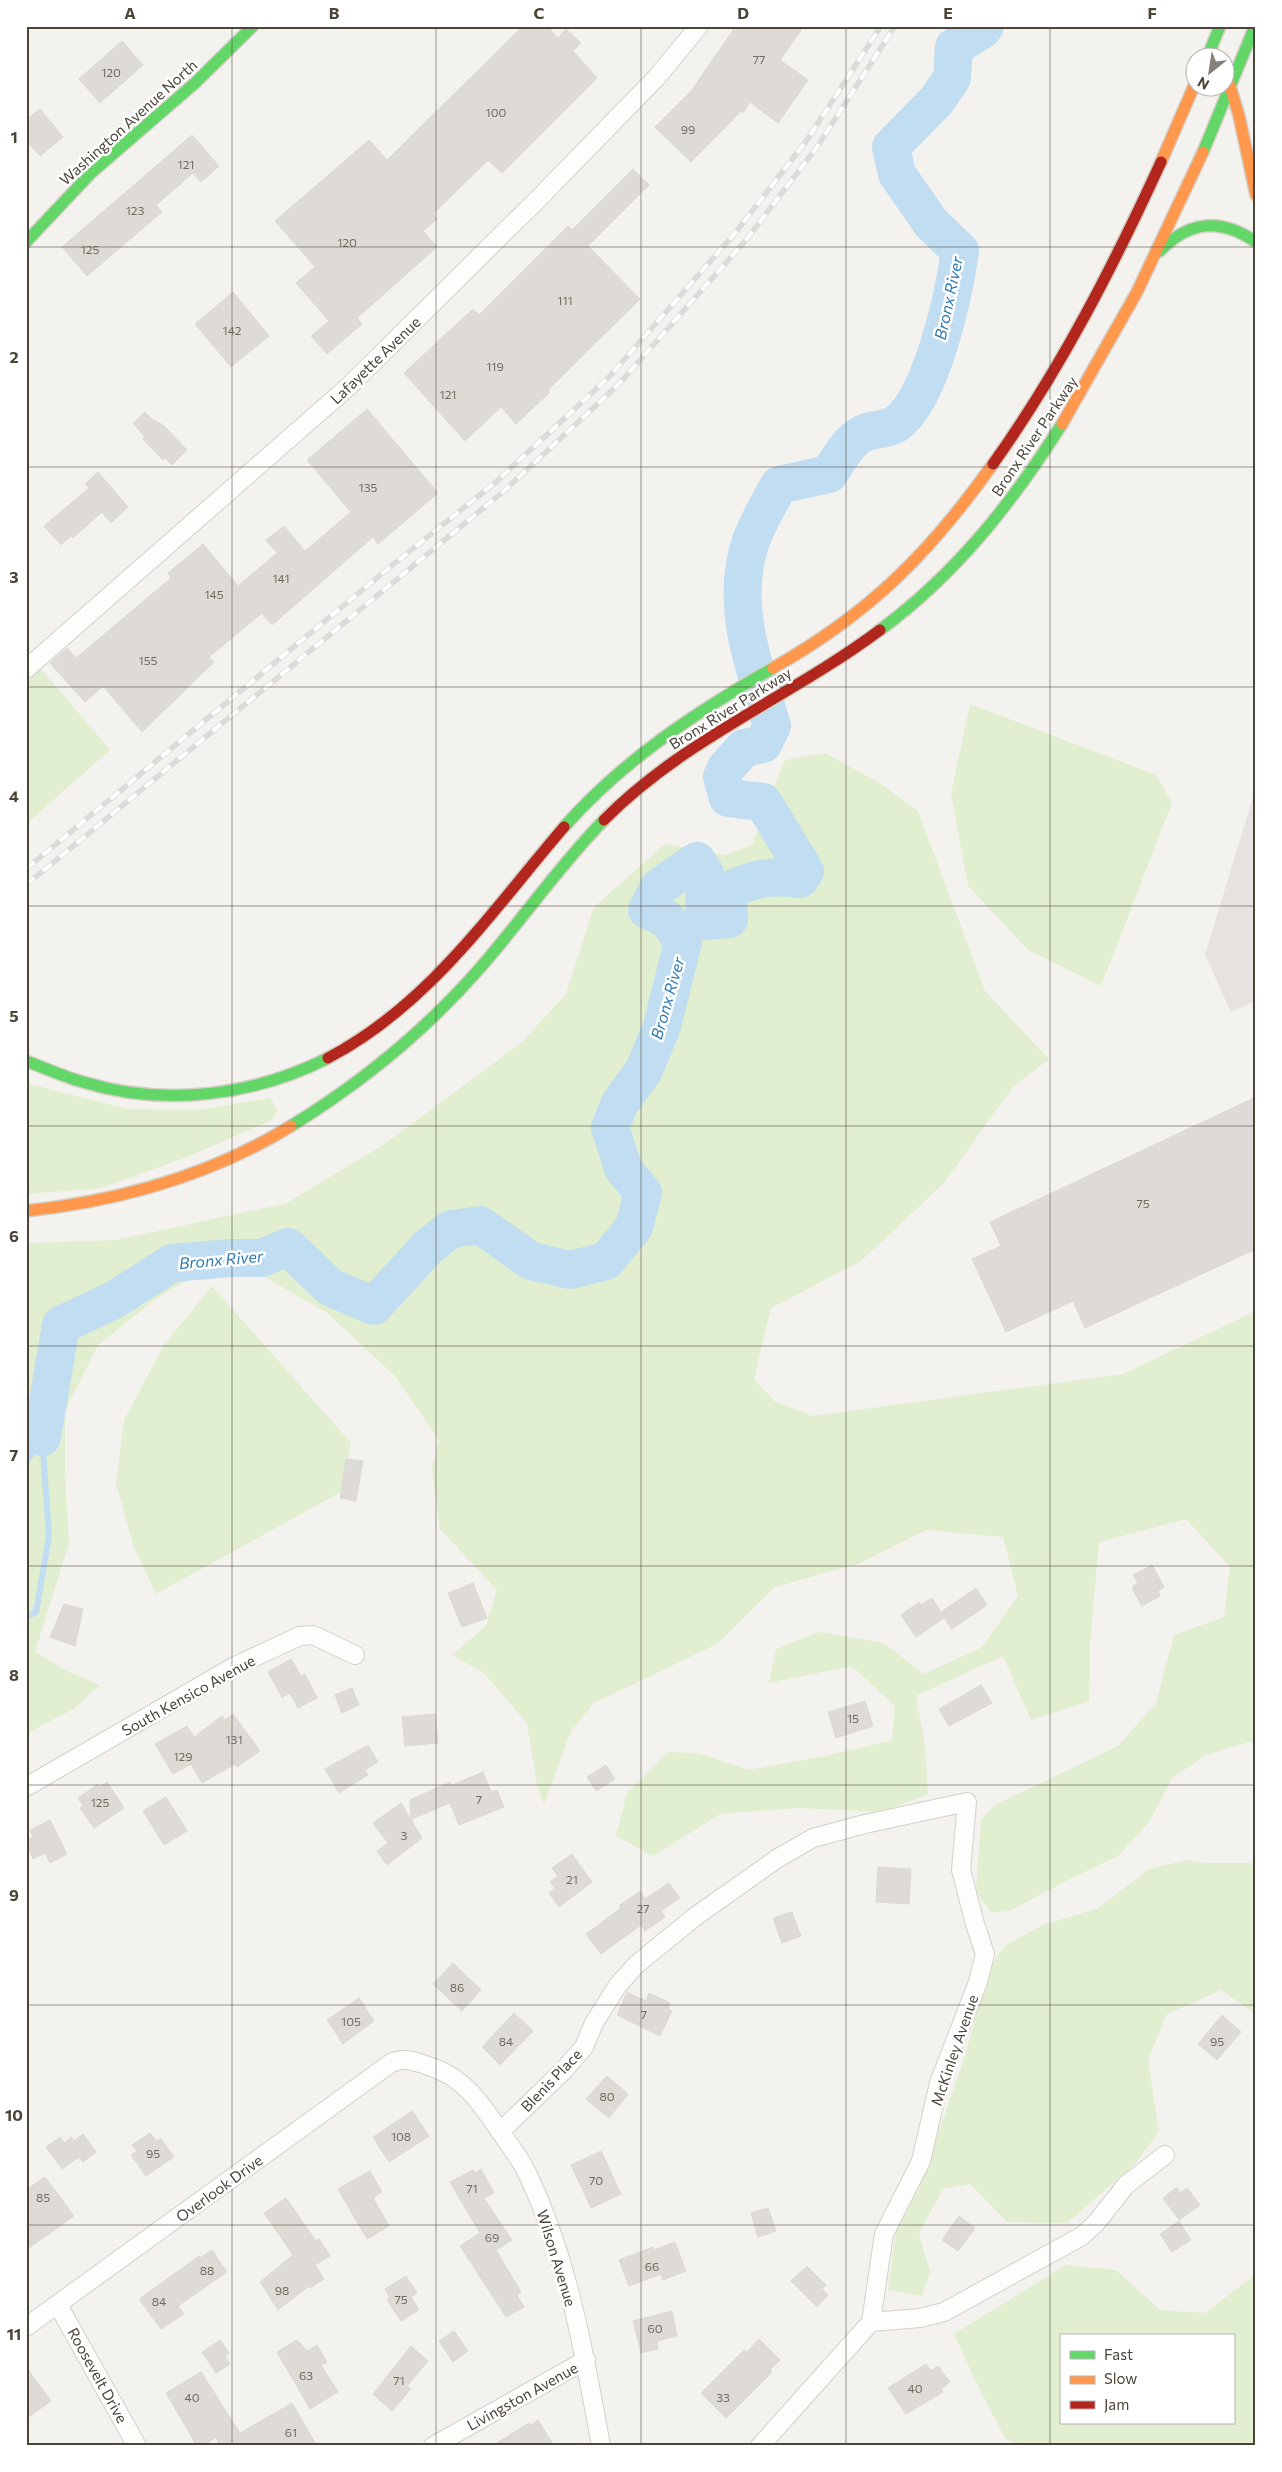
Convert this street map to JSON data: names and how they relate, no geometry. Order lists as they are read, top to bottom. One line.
{"streets":{"main road":["Washington Avenue North","Bronx River Parkway"],"street":["Lafayette Avenue","South Kensico Avenue","McKinley Avenue","Blenis Place","Overlook Drive","Wilson Avenue","Roosevelt Drive","Livingston Avenue"]},"crossings":[["McKinley Avenue","Blenis Place"],["Blenis Place","Wilson Avenue"],["Overlook Drive","Wilson Avenue"],["Overlook Drive","Roosevelt Drive"],["Wilson Avenue","Livingston Avenue"]],"water":["Bronx River"],"house_numbers":["77","120","100","99","121","123","120","125","111","142","119","121","135","141","145","155","75","15","131","129","7","125","3","21","27","86","7","105","84","95","80","108","95","70","71","85","69","66","88","98","75","84","60","63","71","40","40","33","61"],"legend":["Fast","Slow","Jam"],"north":"bottom left","grid":{"columns":["A","B","C","D","E","F"],"rows":["1","2","3","4","5","6","7","8","9","10","11"]}}
